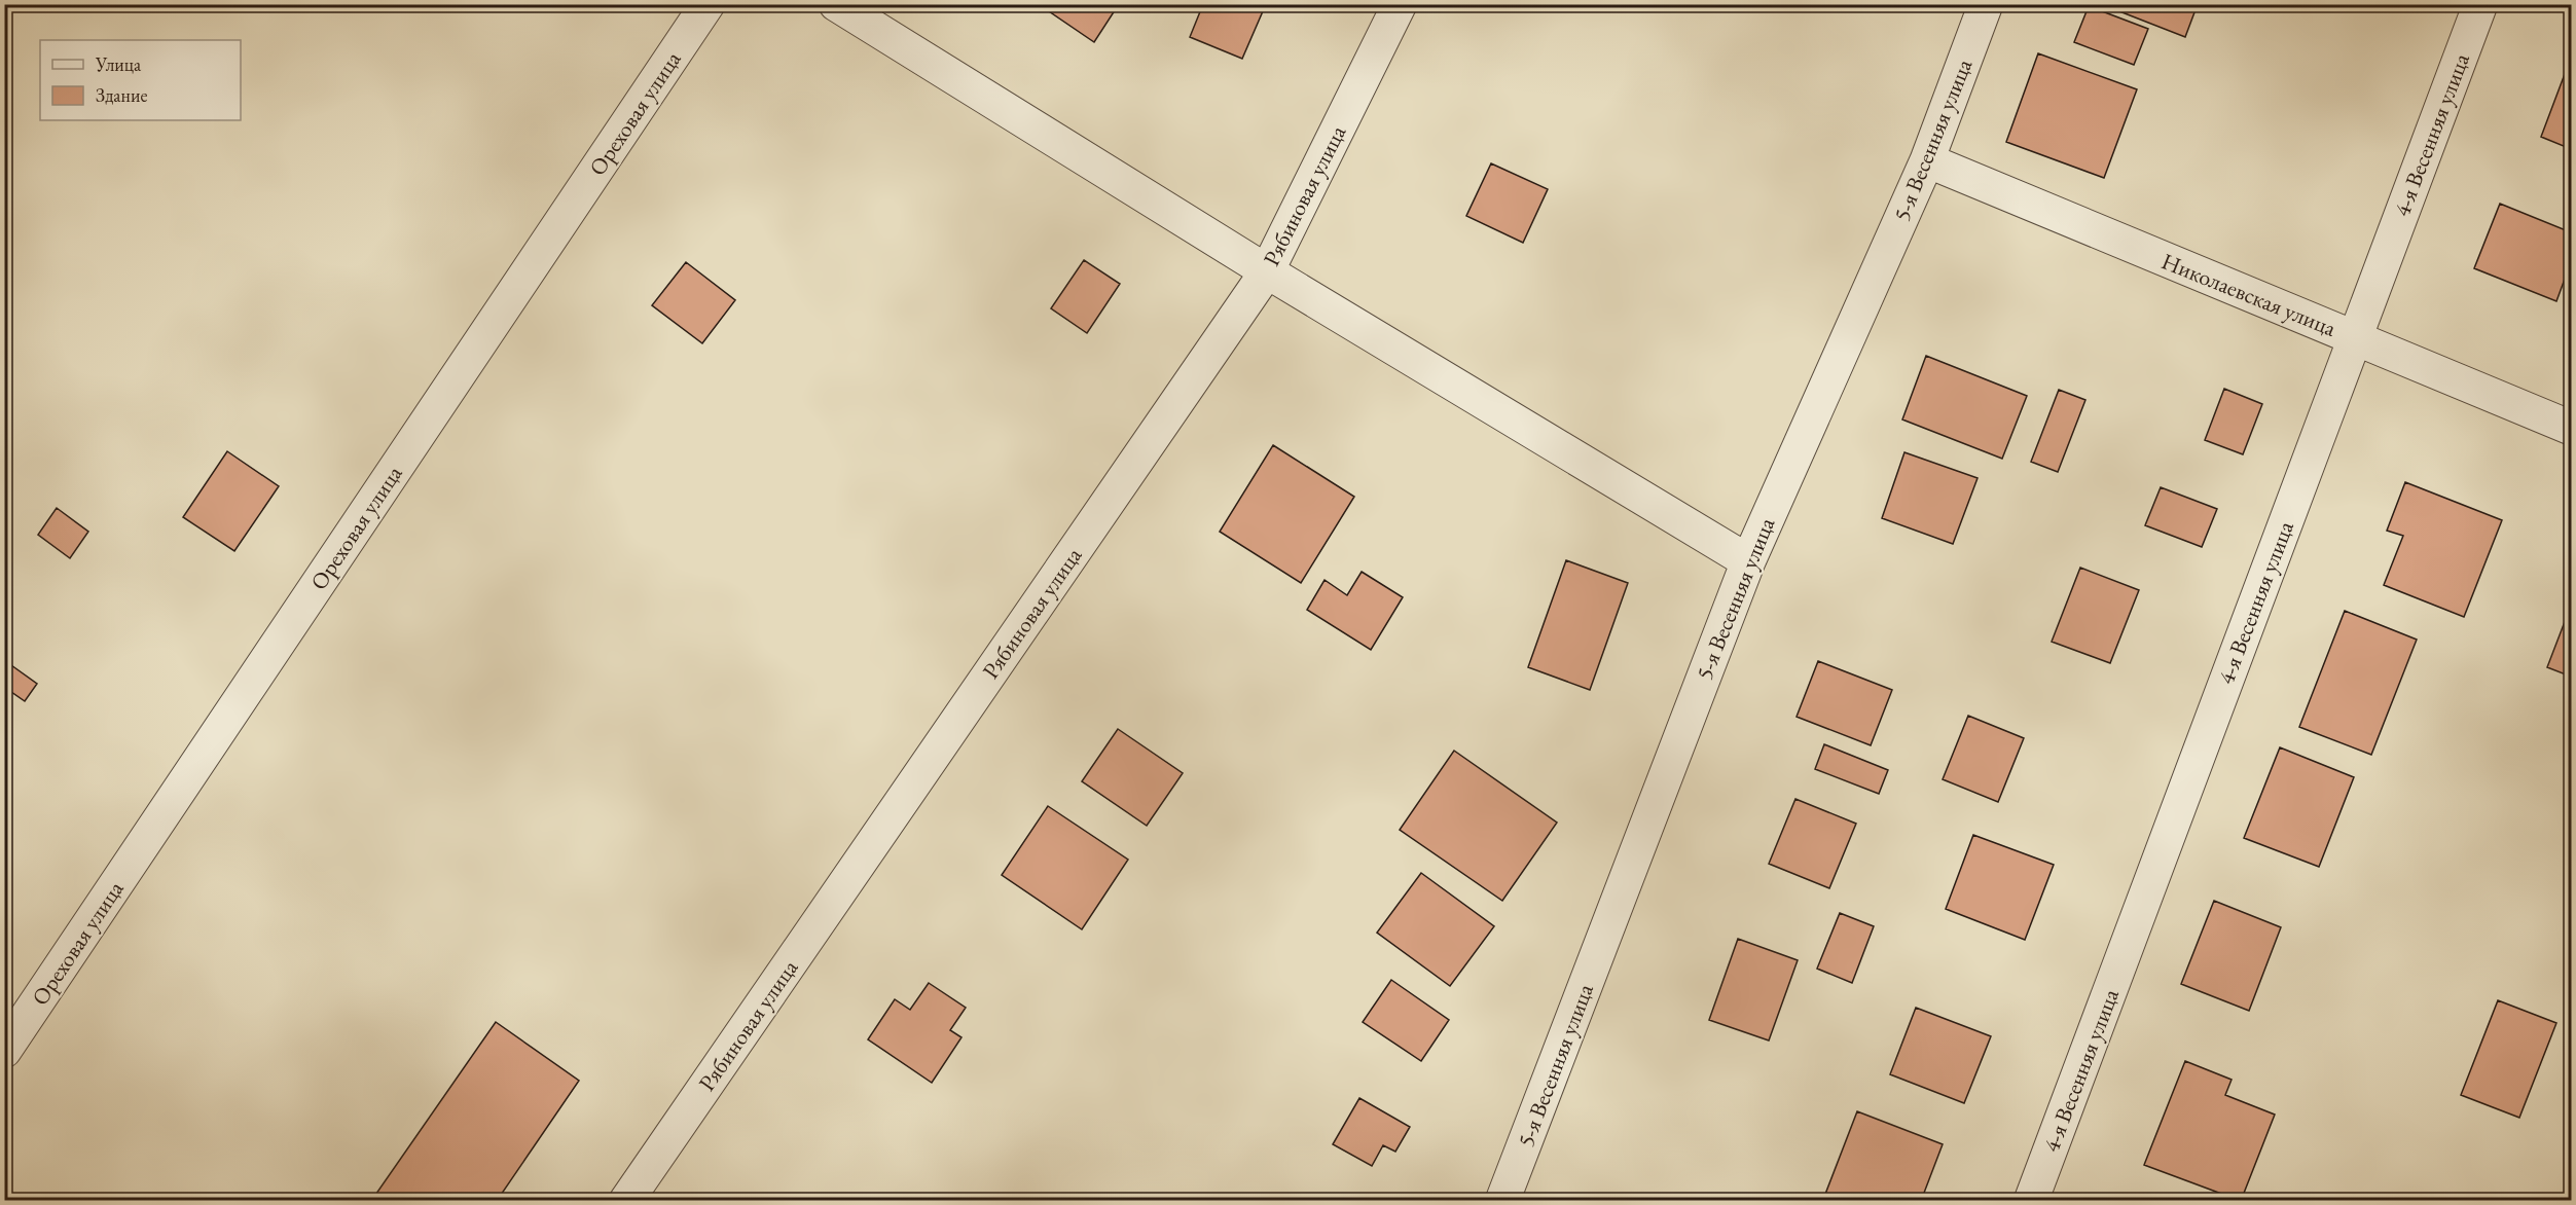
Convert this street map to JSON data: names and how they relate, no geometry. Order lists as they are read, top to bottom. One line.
{"streets":{"street":["Ореховая улица","4-я Весенняя улица","5-я Весенняя улица","Рябиновая улица","Николаевская улица"]},"crossings":[["4-я Весенняя улица","Николаевская улица"],["5-я Весенняя улица","Николаевская улица"]],"legend":["Улица","Здание"]}
